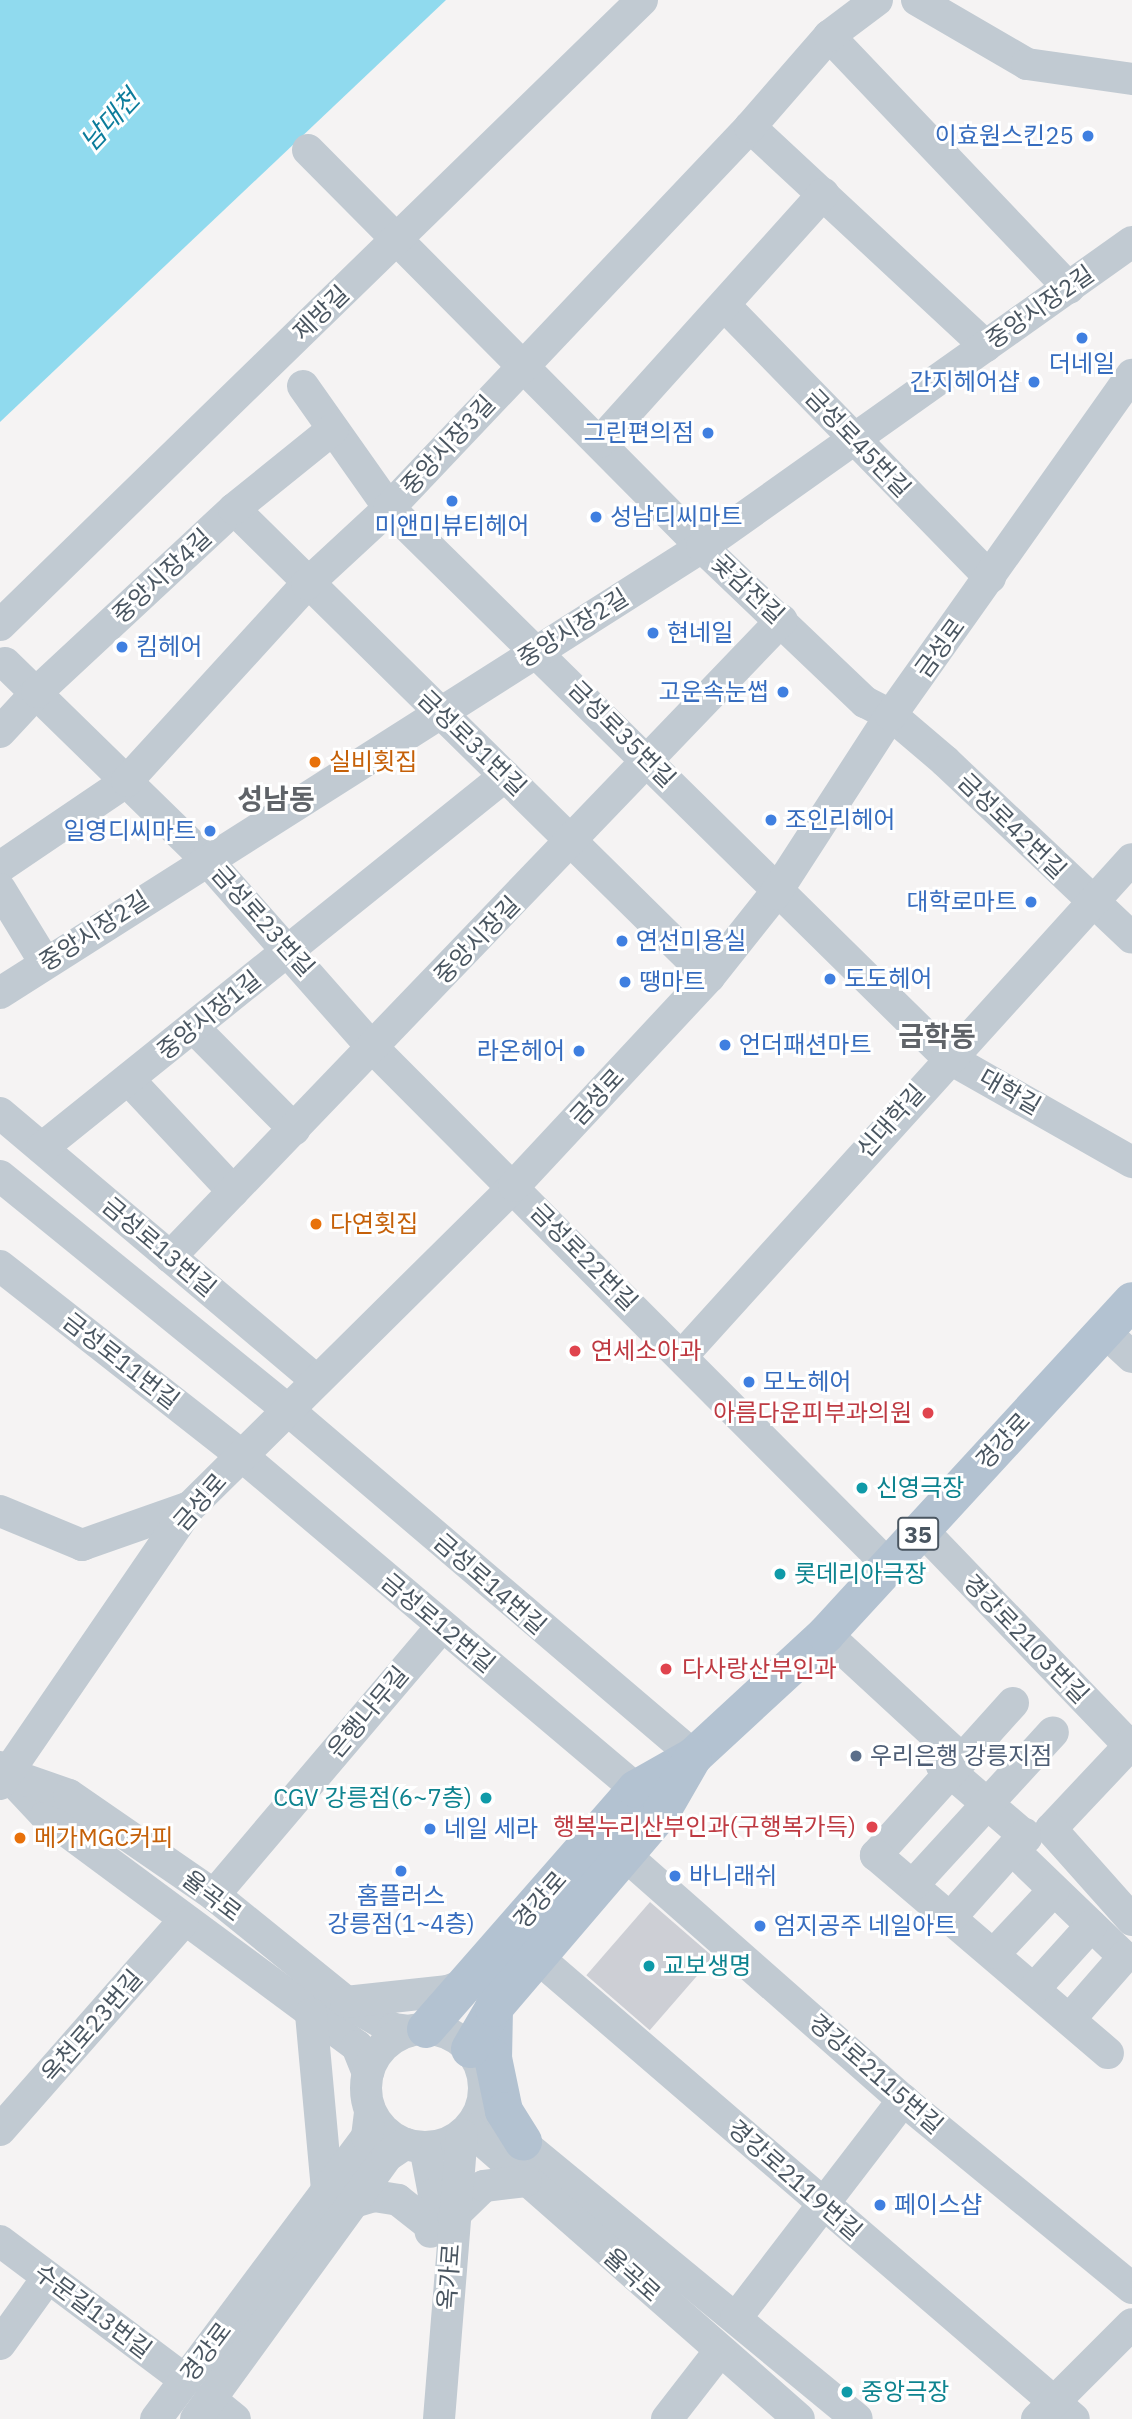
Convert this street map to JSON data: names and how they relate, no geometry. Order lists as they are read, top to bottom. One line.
{"streets":{"main road":["경강로","35"],"street":["중앙시장2길","제방길","금성로45번길","중앙시장3길","중앙시장4길","곶감전길","금성로","금성로35번길","금성로31번길","금성로42번길","금성로23번길","중앙시장길","중앙시장1길","대학길","신대학길","금성로13번길","금성로22번길","금성로11번길","금성로14번길","금성로12번길","경강로2103번길","은행나무길","율곡로","옥천로23번길","경강로2115번길","경강로2119번길","옥가로","수문길13번길"]},"crossings":[["중앙시장2길","금성로45번길"],["중앙시장2길","곶감전길"],["중앙시장2길","금성로35번길"],["중앙시장2길","금성로31번길"],["중앙시장2길","금성로23번길"],["제방길","곶감전길"],["금성로45번길","금성로"],["중앙시장3길","곶감전길"],["중앙시장3길","금성로35번길"],["중앙시장3길","금성로31번길"],["중앙시장3길","금성로23번길"],["중앙시장4길","금성로35번길"],["중앙시장4길","금성로31번길"],["중앙시장4길","금성로23번길"],["곶감전길","금성로"],["곶감전길","금성로42번길"],["곶감전길","중앙시장길"],["금성로","금성로35번길"],["금성로","금성로31번길"],["금성로","금성로42번길"],["금성로","금성로23번길"],["금성로","대학길"],["금성로","금성로13번길"],["금성로","금성로22번길"],["금성로","금성로11번길"],["금성로","금성로14번길"],["금성로","금성로12번길"],["금성로","율곡로"],["금성로35번길","중앙시장길"],["금성로35번길","대학길"],["금성로31번길","중앙시장길"],["금성로31번길","중앙시장1길"],["금성로42번길","신대학길"],["금성로23번길","중앙시장길"],["금성로23번길","중앙시장1길"],["금성로23번길","금성로22번길"],["중앙시장길","금성로13번길"],["중앙시장1길","금성로13번길"],["대학길","신대학길"],["신대학길","금성로22번길"],["금성로22번길","경강로"],["금성로11번길","금성로12번길"],["경강로","금성로14번길"],["경강로","금성로12번길"],["경강로","경강로2103번길"],["경강로","율곡로"],["경강로","경강로2115번길"],["경강로","경강로2119번길"],["경강로","옥가로"],["경강로","수문길13번길"],["금성로12번길","은행나무길"],["은행나무길","율곡로"],["율곡로","옥천로23번길"],["율곡로","옥가로"]],"districts":["성남동","금학동"],"water":["남대천"],"places":["이효원스킨25","더네일","간지헤어샵","그린편의점","미앤미뷰티헤어","성남디씨마트","현네일","킴헤어","고운속눈썹","실비횟집","조인리헤어","일영디씨마트","대학로마트","연선미용실","도도헤어","땡마트","언더패션마트","라온헤어","다연횟집","연세소아과","모노헤어","아름다운피부과의원","신영극장","롯데리아극장","다사랑산부인과","우리은행 강릉지점","CGV 강릉점(6~7층)","행복누리산부인과(구행복가득)","네일 세라","메가MGC커피","홈플러스 강릉점(1~4층)","바니래쉬","엄지공주 네일아트","교보생명","페이스샵","중앙극장"]}
